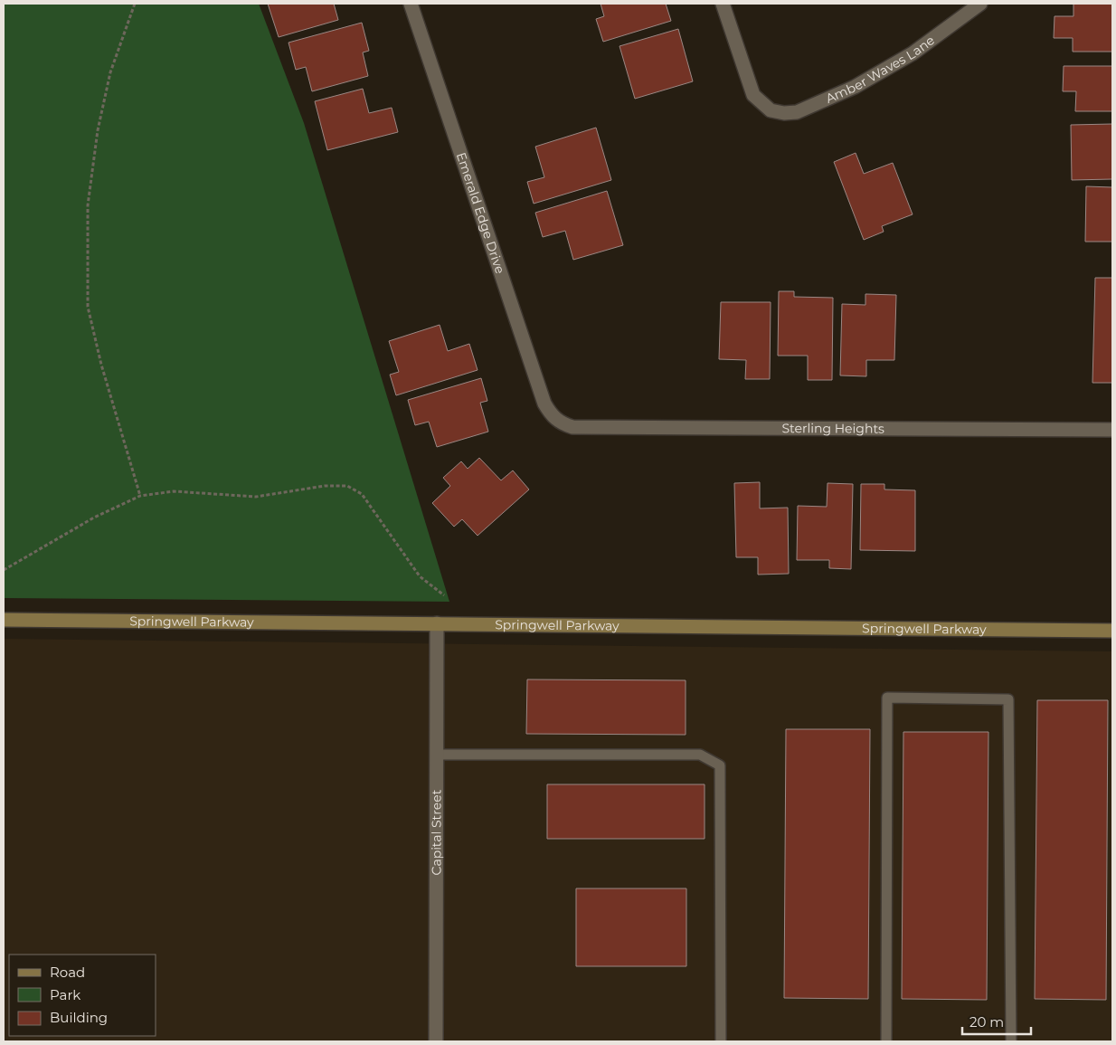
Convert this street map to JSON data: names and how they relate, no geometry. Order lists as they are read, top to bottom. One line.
{"streets":{"street":["Amber Waves Lane","Emerald Edge Drive","Sterling Heights","Springwell Parkway","Capital Street"]},"crossings":[["Emerald Edge Drive","Sterling Heights"],["Springwell Parkway","Capital Street"]],"legend":["Road","Park","Building"],"scale_bar":"20 m"}
